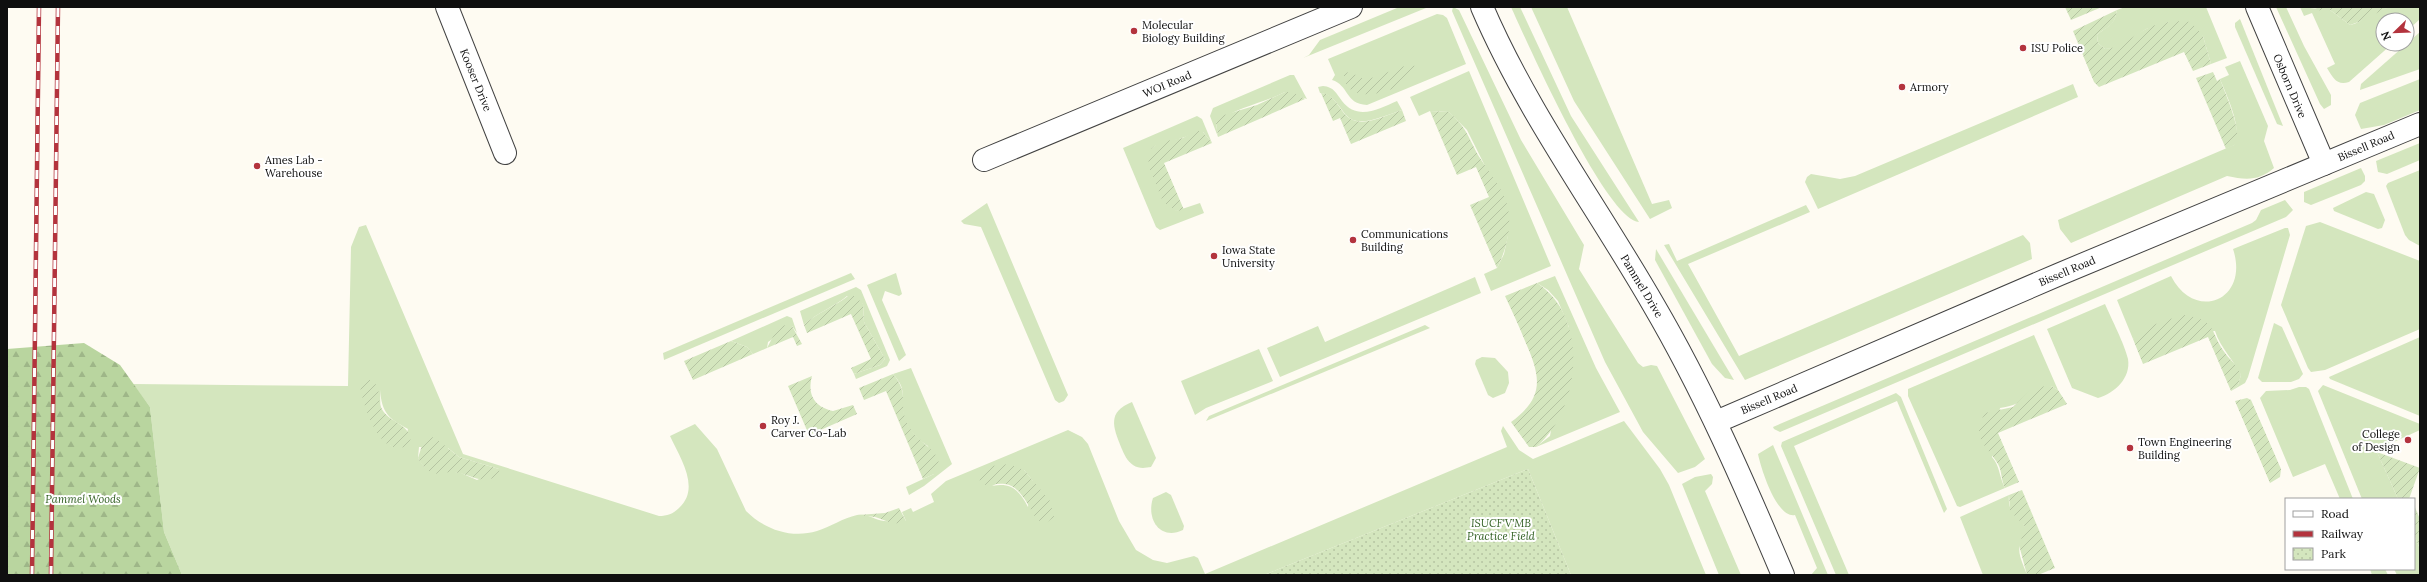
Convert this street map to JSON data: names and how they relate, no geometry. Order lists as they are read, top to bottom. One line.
{"streets":{"street":["Kooser Drive","WOI Road","Osborn Drive","Bissell Road","Pammel Drive"]},"crossings":[["Osborn Drive","Bissell Road"],["Bissell Road","Pammel Drive"]],"parks":["Pammel Woods","ISUCF'V'MB Practice Field"],"places":["Molecular Biology Building","ISU Police","Armory","Ames Lab - Warehouse","Communications Building","Iowa State University","Roy J. Carver Co-Lab","College of Design","Town Engineering Building"],"legend":["Road","Railway","Park"],"north":"bottom left"}
